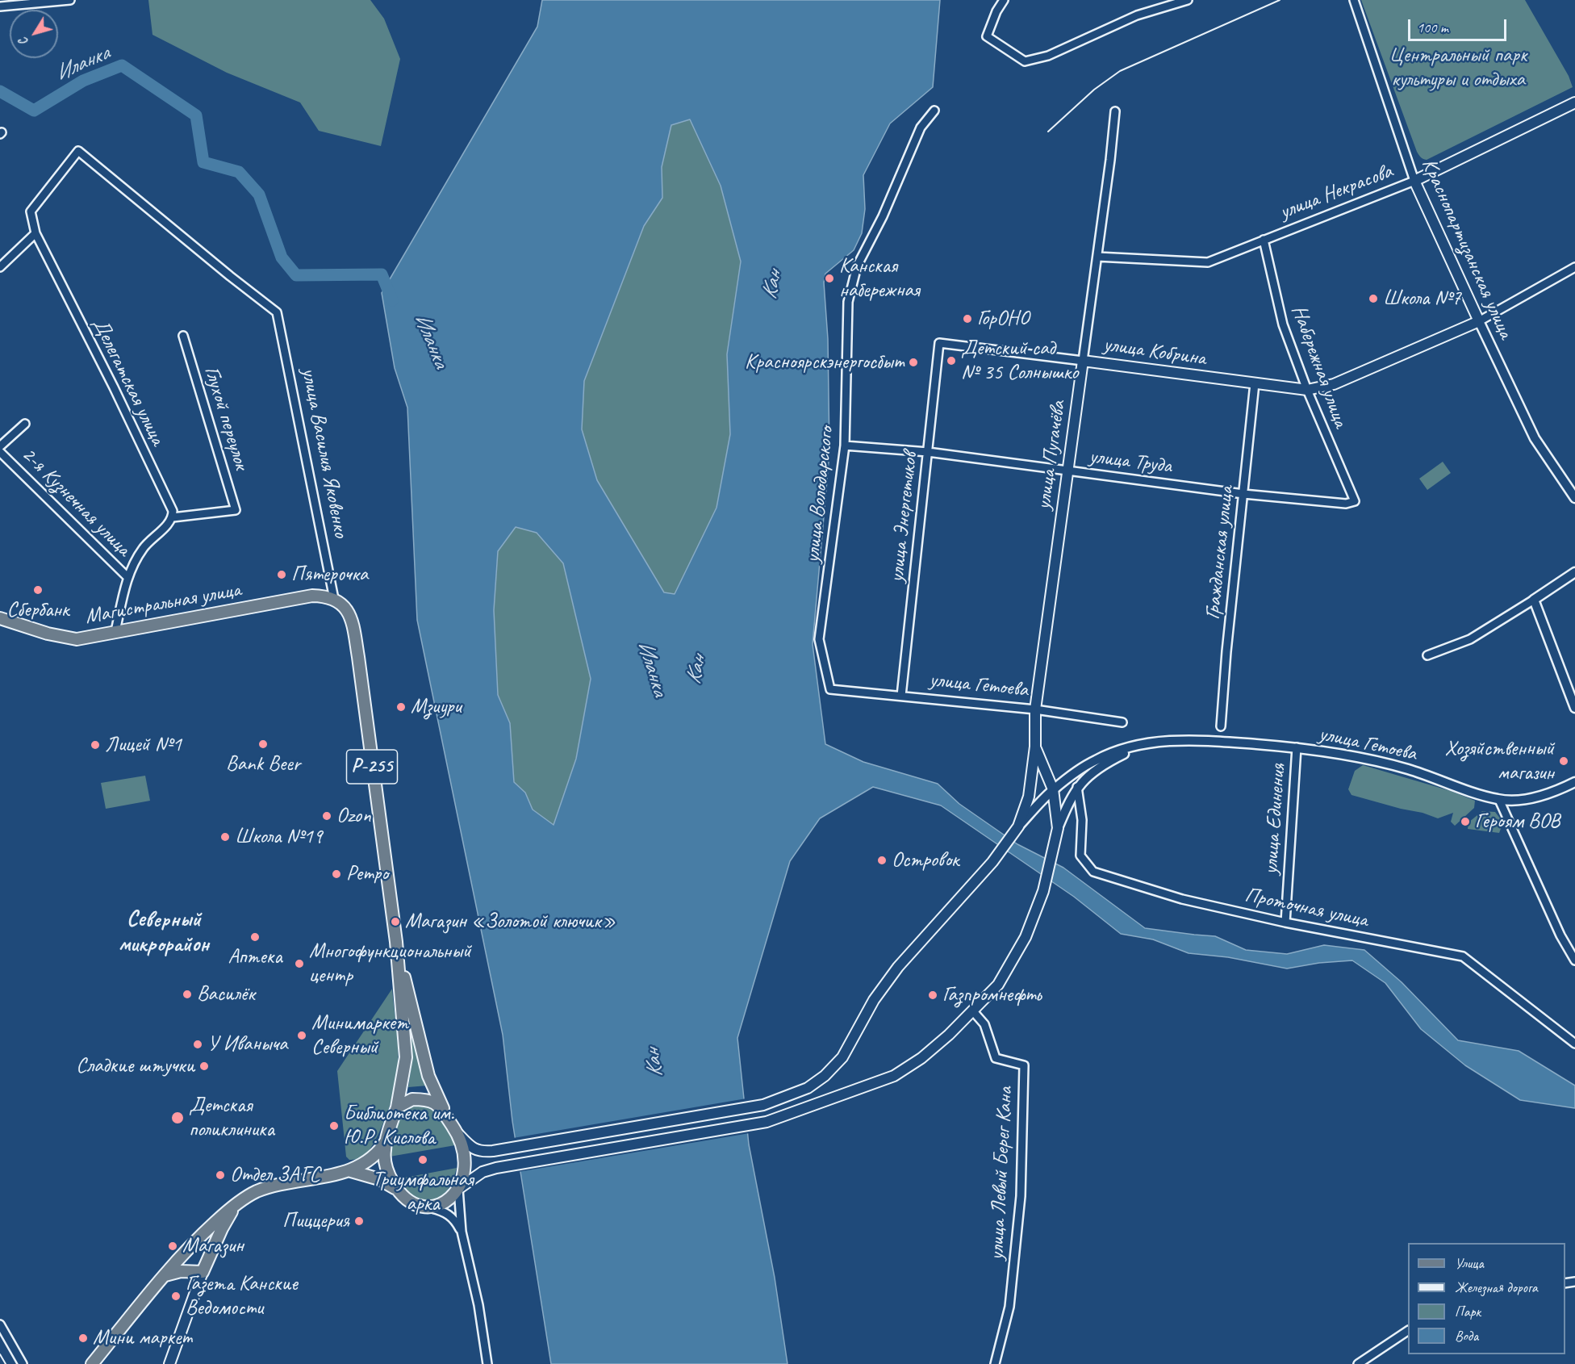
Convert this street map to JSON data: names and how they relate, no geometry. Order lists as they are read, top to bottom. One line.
{"streets":{"main road":["улица Некрасова","Краснопартизанская улица","улица Кобрина","улица Пугачёва","Магистральная улица","Р-255"],"street":["Набережная улица","Делегатская улица","Глухой переулок","улица Василия Яковенко","улица Труда","улица Володарского","2-я Кузнечная улица","улица Энергетиков","Гражданская улица","улица Гетоева","улица Единения","Проточная улица","улица Левый Берег Кана"]},"crossings":[["улица Некрасова","Краснопартизанская улица"],["улица Некрасова","Набережная улица"],["улица Некрасова","улица Пугачёва"],["Краснопартизанская улица","улица Кобрина"],["улица Кобрина","Набережная улица"],["улица Кобрина","улица Пугачёва"],["улица Кобрина","улица Энергетиков"],["улица Кобрина","Гражданская улица"],["Набережная улица","улица Труда"],["Делегатская улица","Глухой переулок"],["Делегатская улица","улица Василия Яковенко"],["улица Василия Яковенко","Магистральная улица"],["улица Василия Яковенко","Р-255"],["улица Пугачёва","улица Труда"],["улица Пугачёва","улица Гетоева"],["улица Пугачёва","Р-255"],["улица Труда","улица Володарского"],["улица Труда","улица Энергетиков"],["улица Труда","Гражданская улица"],["улица Володарского","улица Гетоева"],["улица Энергетиков","улица Гетоева"],["Магистральная улица","Р-255"],["улица Гетоева","улица Единения"],["Р-255","улица Левый Берег Кана"],["улица Единения","Проточная улица"]],"districts":["Северный микрорайон"],"water":["Иланка","Кан"],"parks":["Центральный парк культуры и отдыха"],"places":["Канская набережная","Школа №7","ГорОНО","Детский сад № 35 Солнышко","Красноярскэнергосбыт","Пятерочка","Сбербанк","Мзиури","Bank Beer","Лицей №1","Хозяйственный магазин","Ozon","Героям ВОВ","Школа №19","Островок","Ретро","Магазин «Золотой ключик»","Аптека","Многофункциональный центр","Василёк","Газпромнефть","Минимаркет Северный","У Иваныча","Сладкие штучки","Детская поликлиника","Библиотека им. Ю.Р. Кислова","Триумфальная арка","Отдел ЗАГС","Пиццерия","Магазин","Газета Канские Ведомости","Мини маркет"],"legend":["Улица","Железная дорога","Парк","Вода"],"scale_bar":"100 m","north":"bottom left"}
